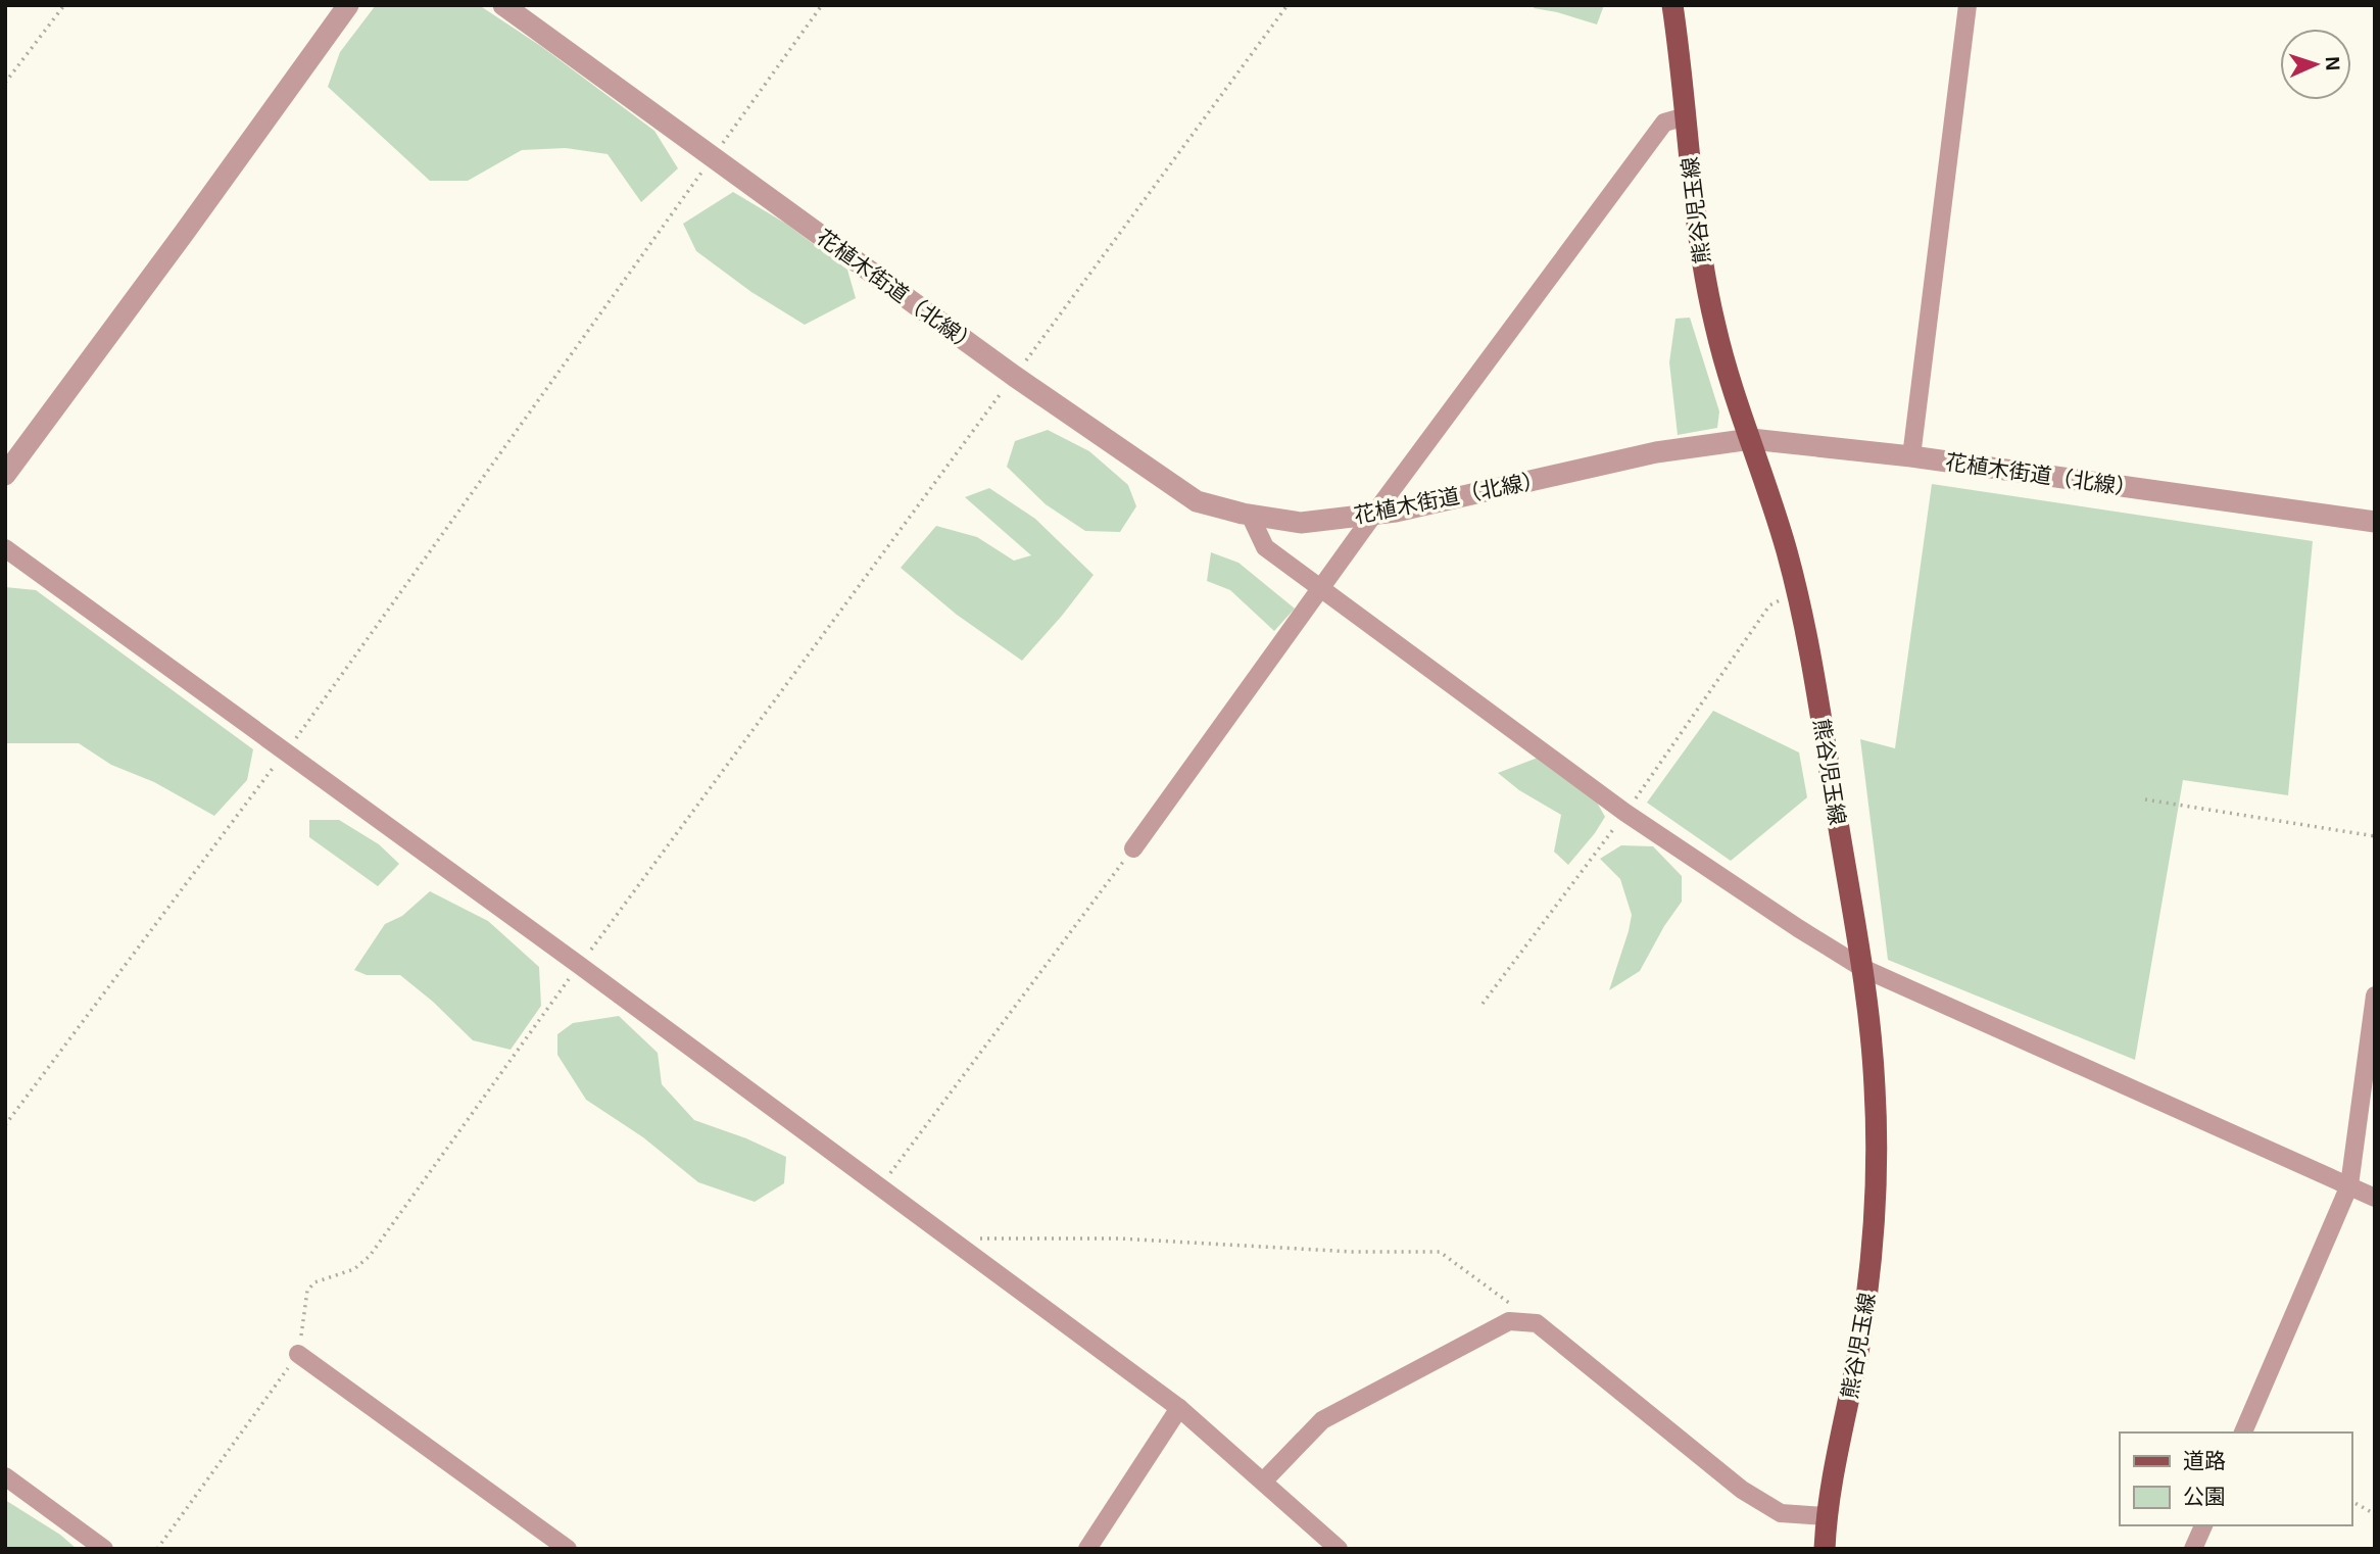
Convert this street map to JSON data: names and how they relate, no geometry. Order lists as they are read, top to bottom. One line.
{"streets":{"main road":["熊谷児玉線"],"street":["花植木街道（北線）"]},"crossings":[["熊谷児玉線","花植木街道（北線）"]],"legend":["道路","公園"],"north":"right"}
